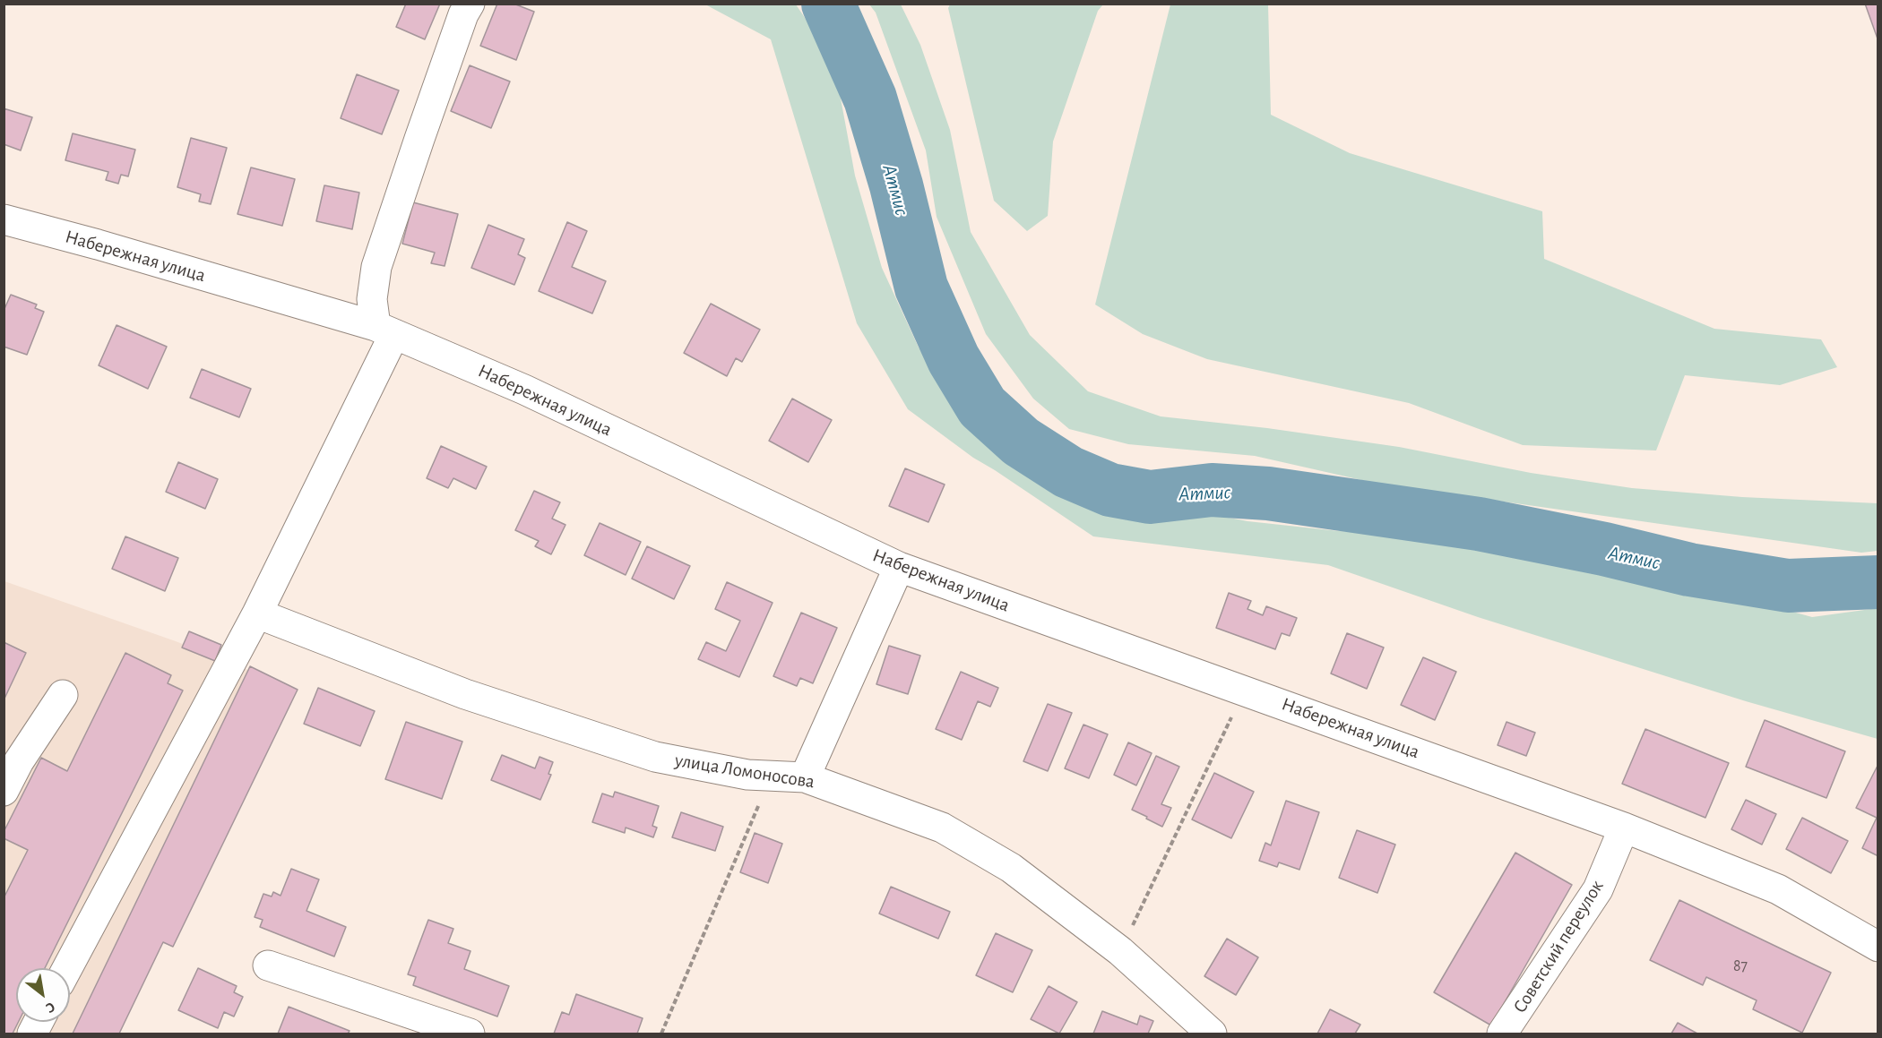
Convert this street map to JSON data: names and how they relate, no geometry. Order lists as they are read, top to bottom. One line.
{"streets":{"street":["Набережная улица","улица Ломоносова","Советский переулок"]},"crossings":[["Набережная улица","Советский переулок"]],"water":["Атмис"],"house_numbers":["87"],"north":"bottom right"}
